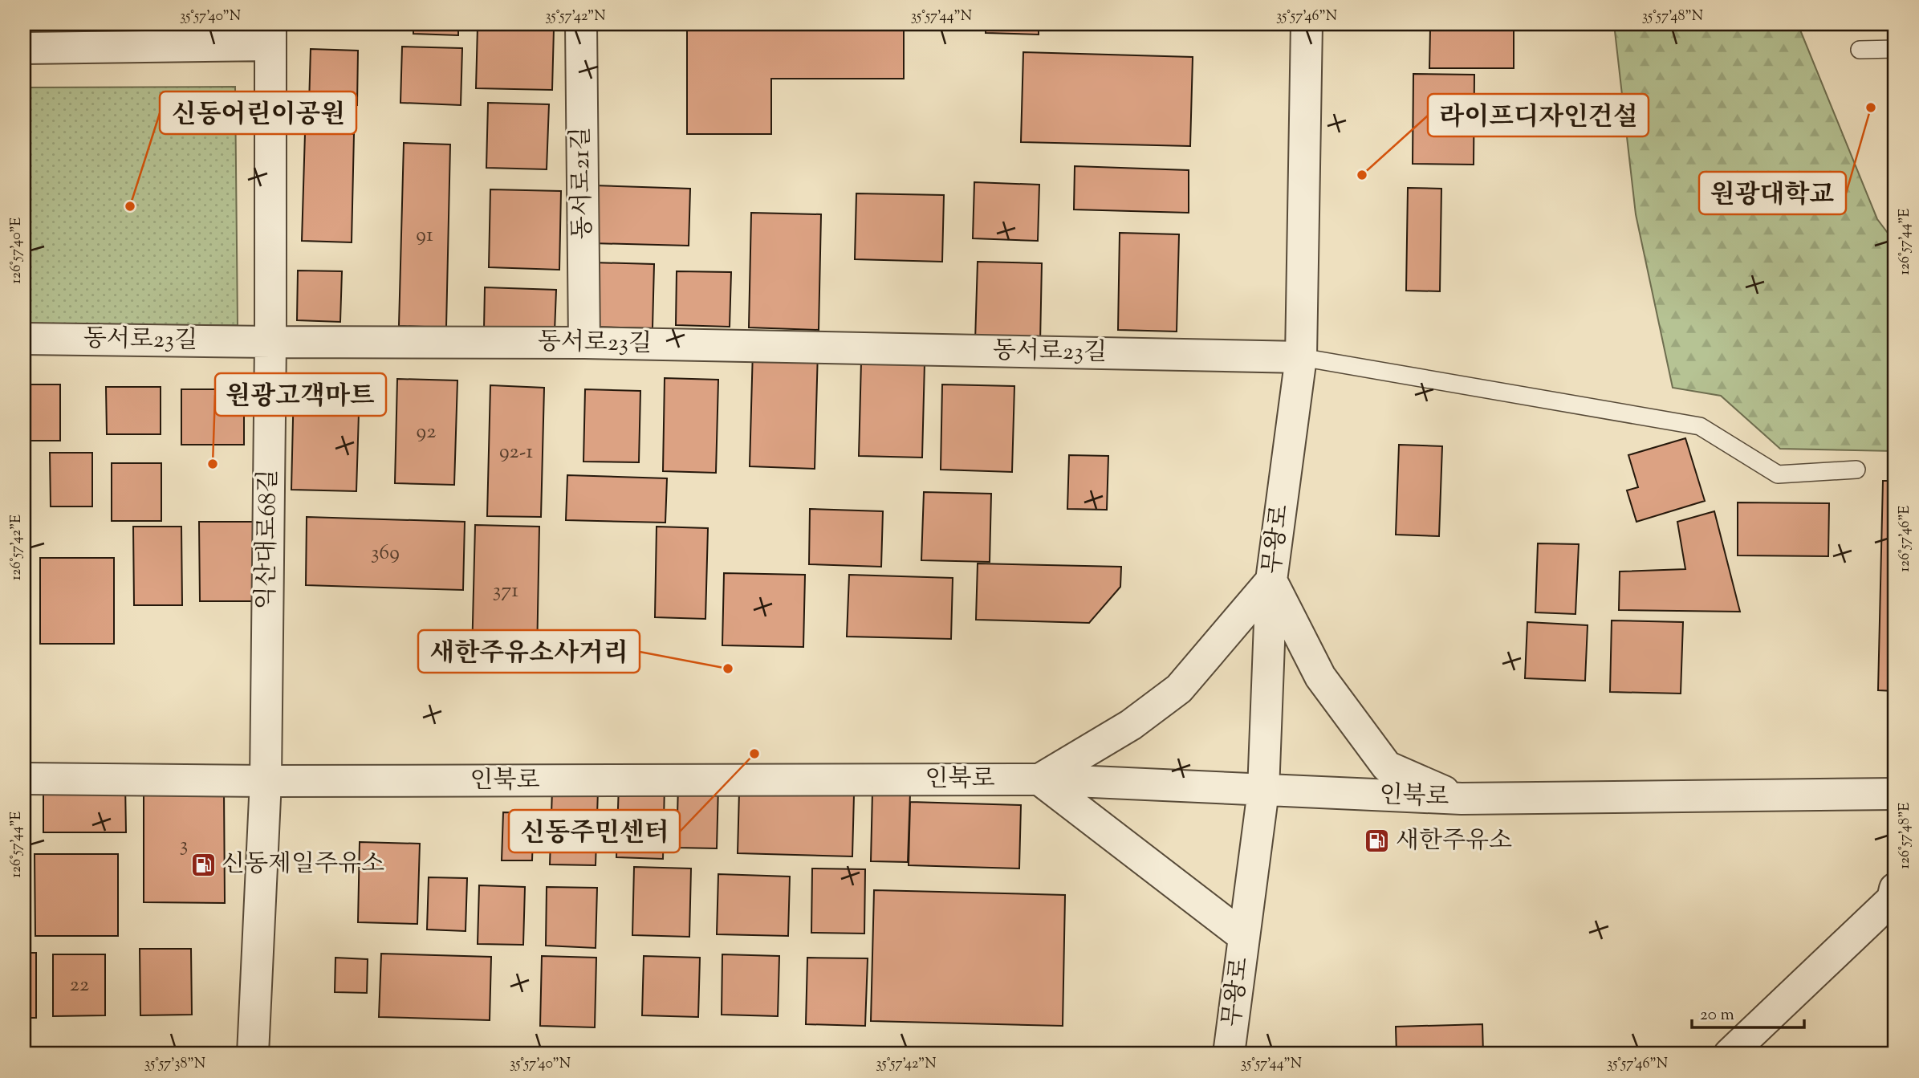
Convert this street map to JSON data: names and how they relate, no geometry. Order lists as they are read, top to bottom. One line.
{"streets":{"street":["동서로21길","동서로23길","익산대로68길","무왕로","인북로"]},"crossings":[["동서로21길","동서로23길"],["동서로23길","익산대로68길"],["동서로23길","무왕로"],["익산대로68길","인북로"],["무왕로","인북로"]],"places":{"other":["원광대학교","라이프디자인건설","신동어린이공원","원광고객마트","새한주유소사거리","신동주민센터"],"fuel station":["새한주유소","신동제일주유소"]},"house_numbers":["91","92","92-1","369","371","3","22"],"scale_bar":"20 m","coordinates":["35°57'40\"N","35°57'42\"N","35°57'44\"N","35°57'46\"N","35°57'48\"N","126°57'44\"E","126°57'40\"E","126°57'46\"E","126°57'42\"E","126°57'48\"E","35°57'38\"N"]}
